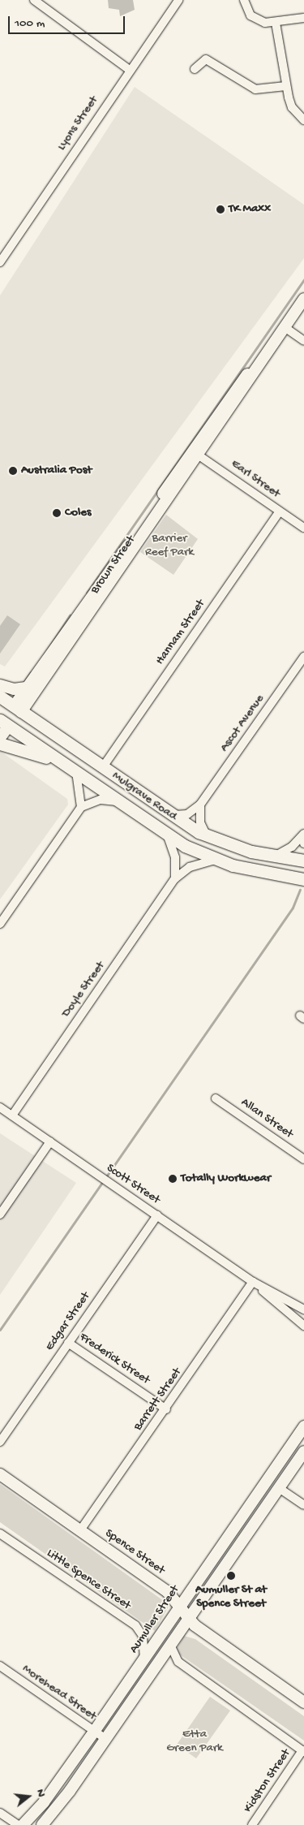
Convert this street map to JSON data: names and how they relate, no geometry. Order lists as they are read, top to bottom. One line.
{"streets":{"main road":["Brown Street","Mulgrave Road"],"street":["Lyons Street","Earl Street","Hannam Street","Ascot Avenue","Doyle Street","Allan Street","Scott Street","Edgar Street","Frederick Street","Barrett Street","Spence Street","Little Spence Street","Aumuller Street","Morehead Street","Kidston Street"]},"crossings":[["Earl Street","Brown Street"],["Earl Street","Hannam Street"],["Brown Street","Mulgrave Road"],["Hannam Street","Mulgrave Road"],["Ascot Avenue","Mulgrave Road"],["Mulgrave Road","Doyle Street"],["Doyle Street","Scott Street"],["Scott Street","Edgar Street"],["Scott Street","Barrett Street"],["Edgar Street","Frederick Street"],["Frederick Street","Barrett Street"],["Barrett Street","Spence Street"],["Spence Street","Aumuller Street"],["Little Spence Street","Aumuller Street"],["Aumuller Street","Morehead Street"]],"parks":["Barrier Reef Park","Etta Green Park"],"places":["TK Maxx","Australia Post","Coles","Totally Workwear","Aumuller St at Spence Street"],"scale_bar":"100 m","north":"right"}
